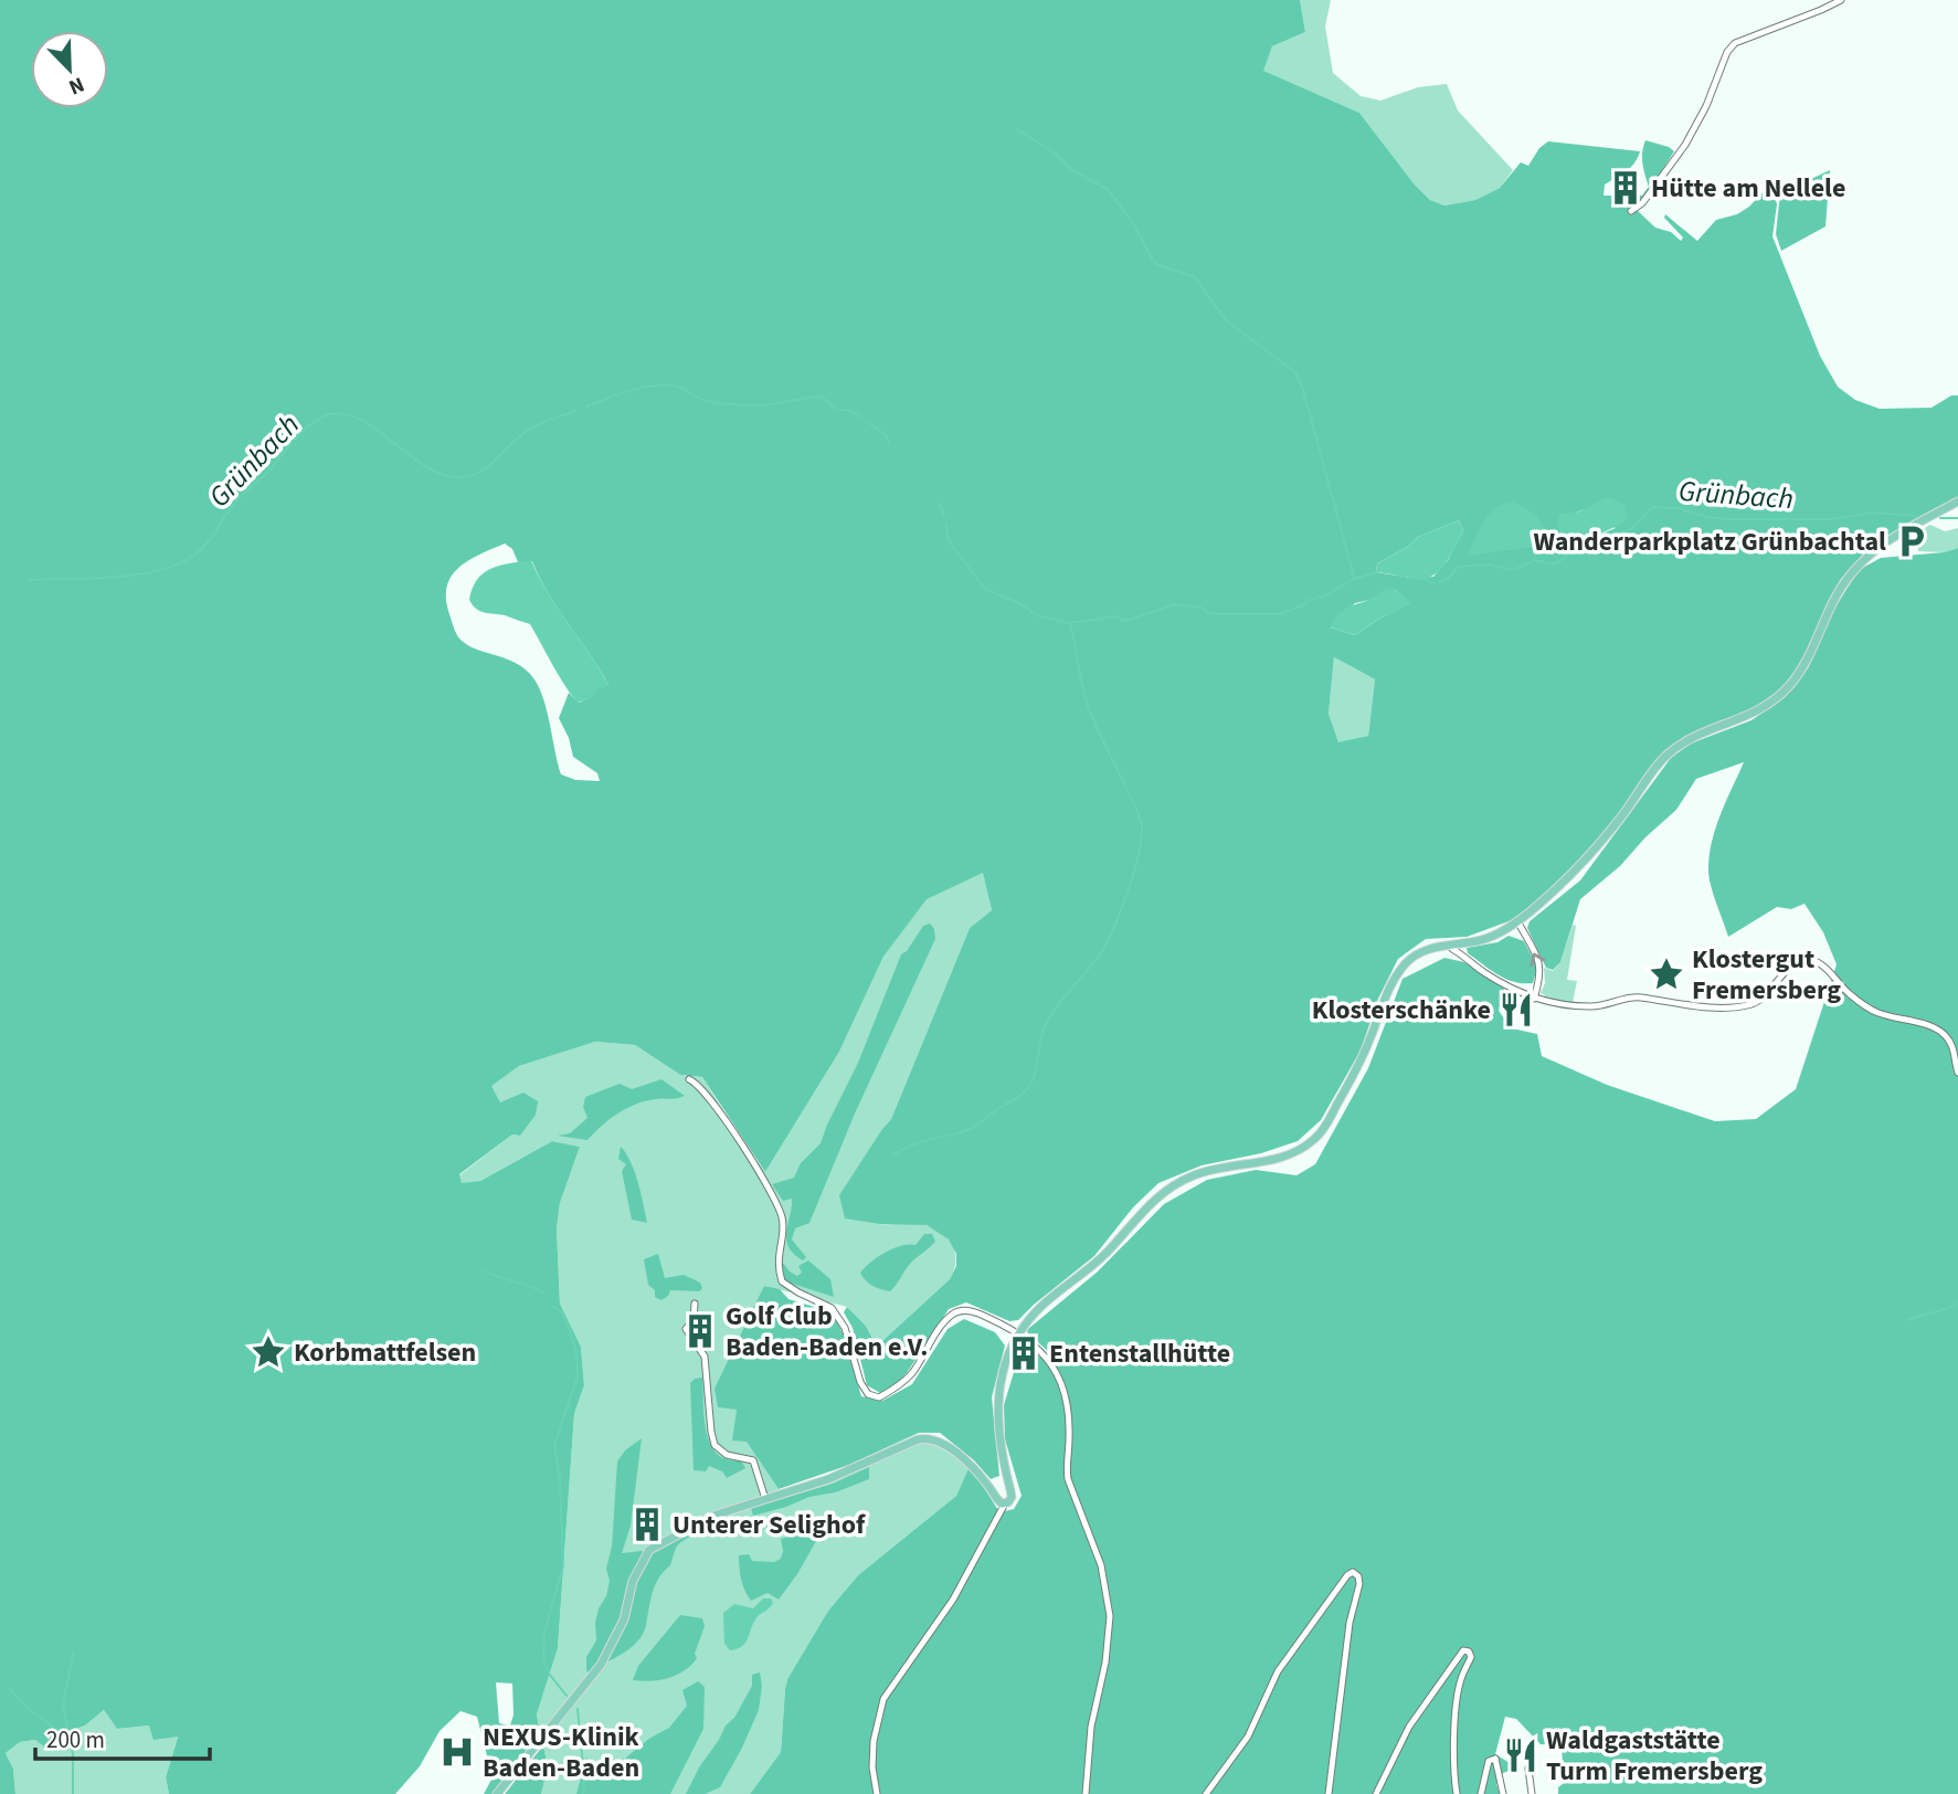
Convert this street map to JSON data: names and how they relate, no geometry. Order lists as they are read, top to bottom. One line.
{"water":["Grünbach"],"places":{"building":["Hütte am Nellele","Golf Club Baden-Baden e.V.","Entenstallhütte","Unterer Selighof"],"parking":["Wanderparkplatz Grünbachtal"],"place":["Klostergut Fremersberg","Korbmattfelsen"],"restaurant":["Klosterschänke","Waldgaststätte Turm Fremersberg"],"hospital":["NEXUS-Klinik Baden-Baden"]},"scale_bar":"200 m","north":"bottom right"}
